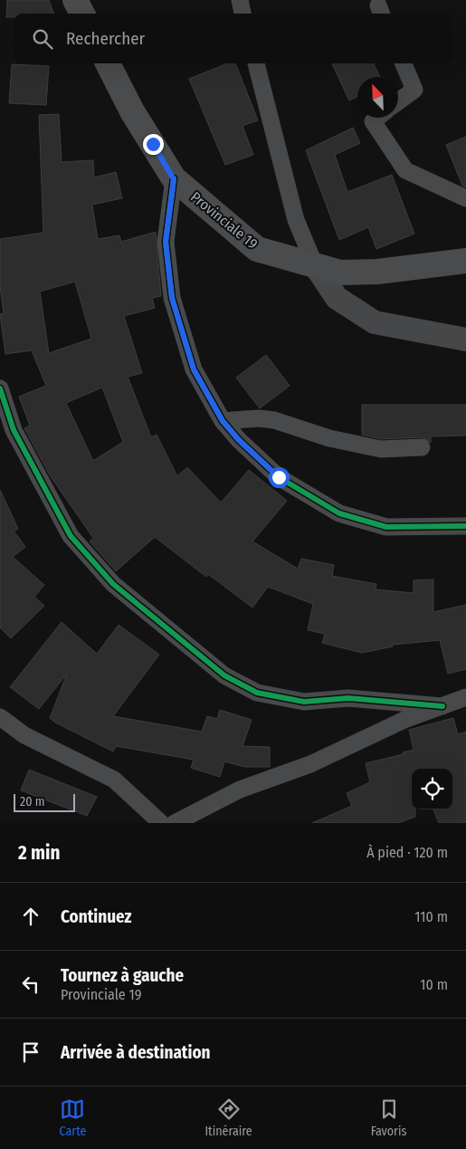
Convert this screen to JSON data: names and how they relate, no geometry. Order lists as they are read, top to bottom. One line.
{"streets":{"main road":["Provinciale 19"]},"scale_bar":"20 m","north":"top left","page":{"search":"Rechercher","scale":"20 m","heading":["2 min","À pied · 120 m"],"list":[["Continuez","110 m"],["Tournez à gauche","Provinciale 19","10 m"],"Arrivée à destination"],"nav":["Carte","Itinéraire","Favoris"]}}
